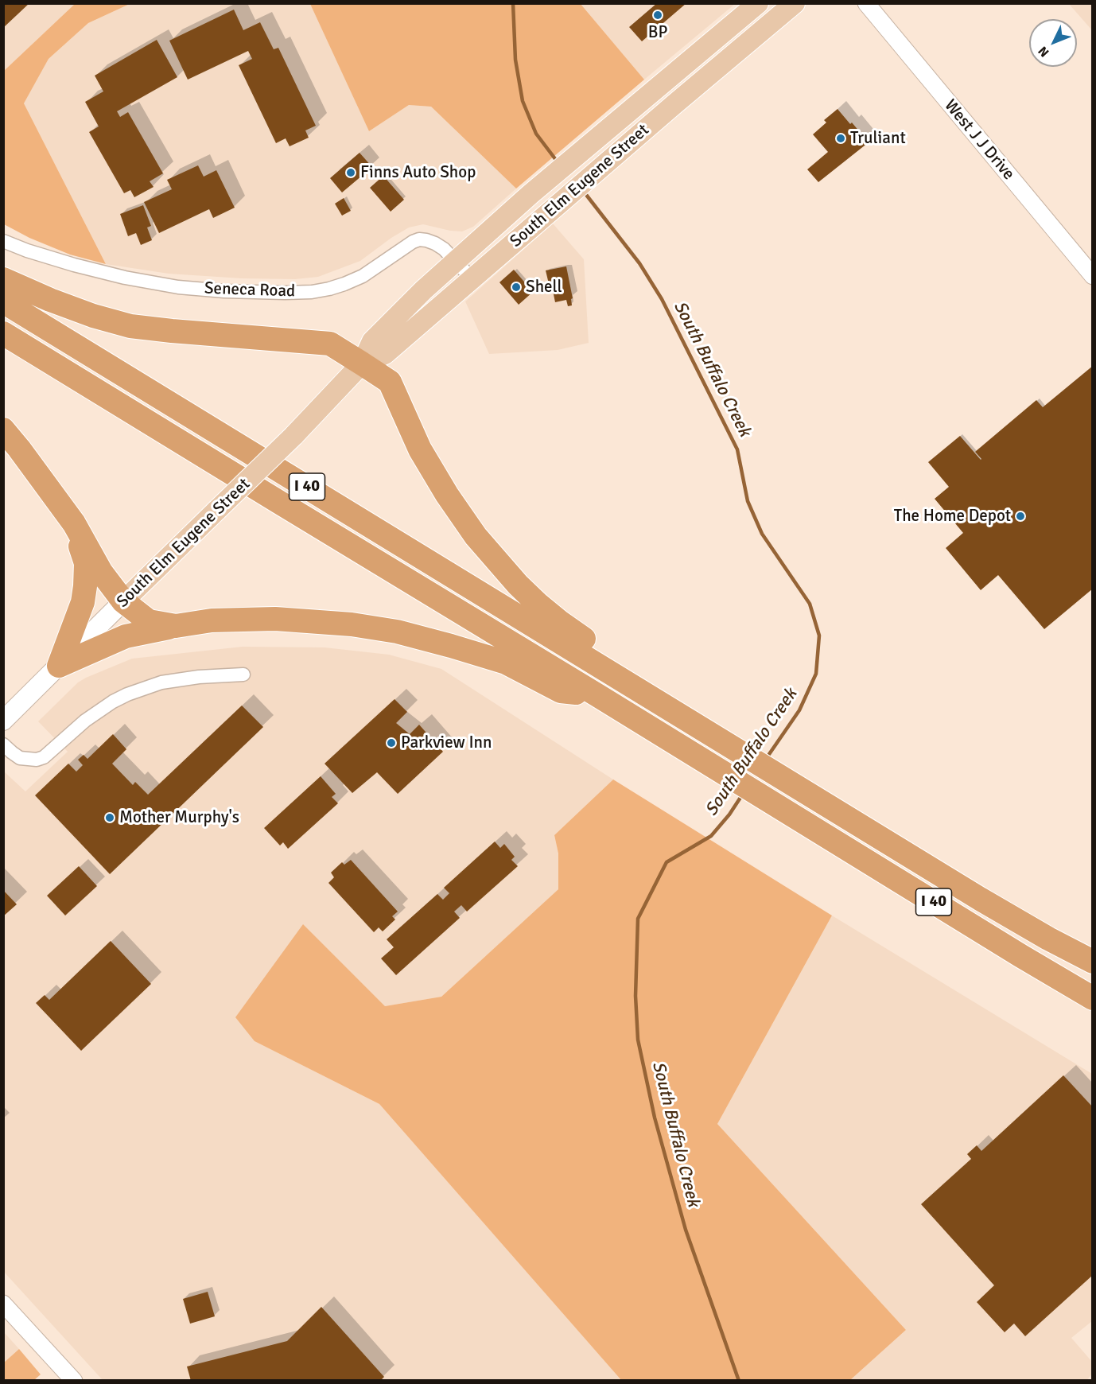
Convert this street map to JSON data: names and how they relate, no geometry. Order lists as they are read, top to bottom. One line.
{"streets":{"highway":["I 40"],"main road":["South Elm Eugene Street"],"street":["West J J Drive","Seneca Road"]},"crossings":[["South Elm Eugene Street","Seneca Road"]],"water":["South Buffalo Creek"],"places":["BP","Truliant","Finns Auto Shop","Shell","The Home Depot","Parkview Inn","Mother Murphy's"],"north":"bottom left"}
